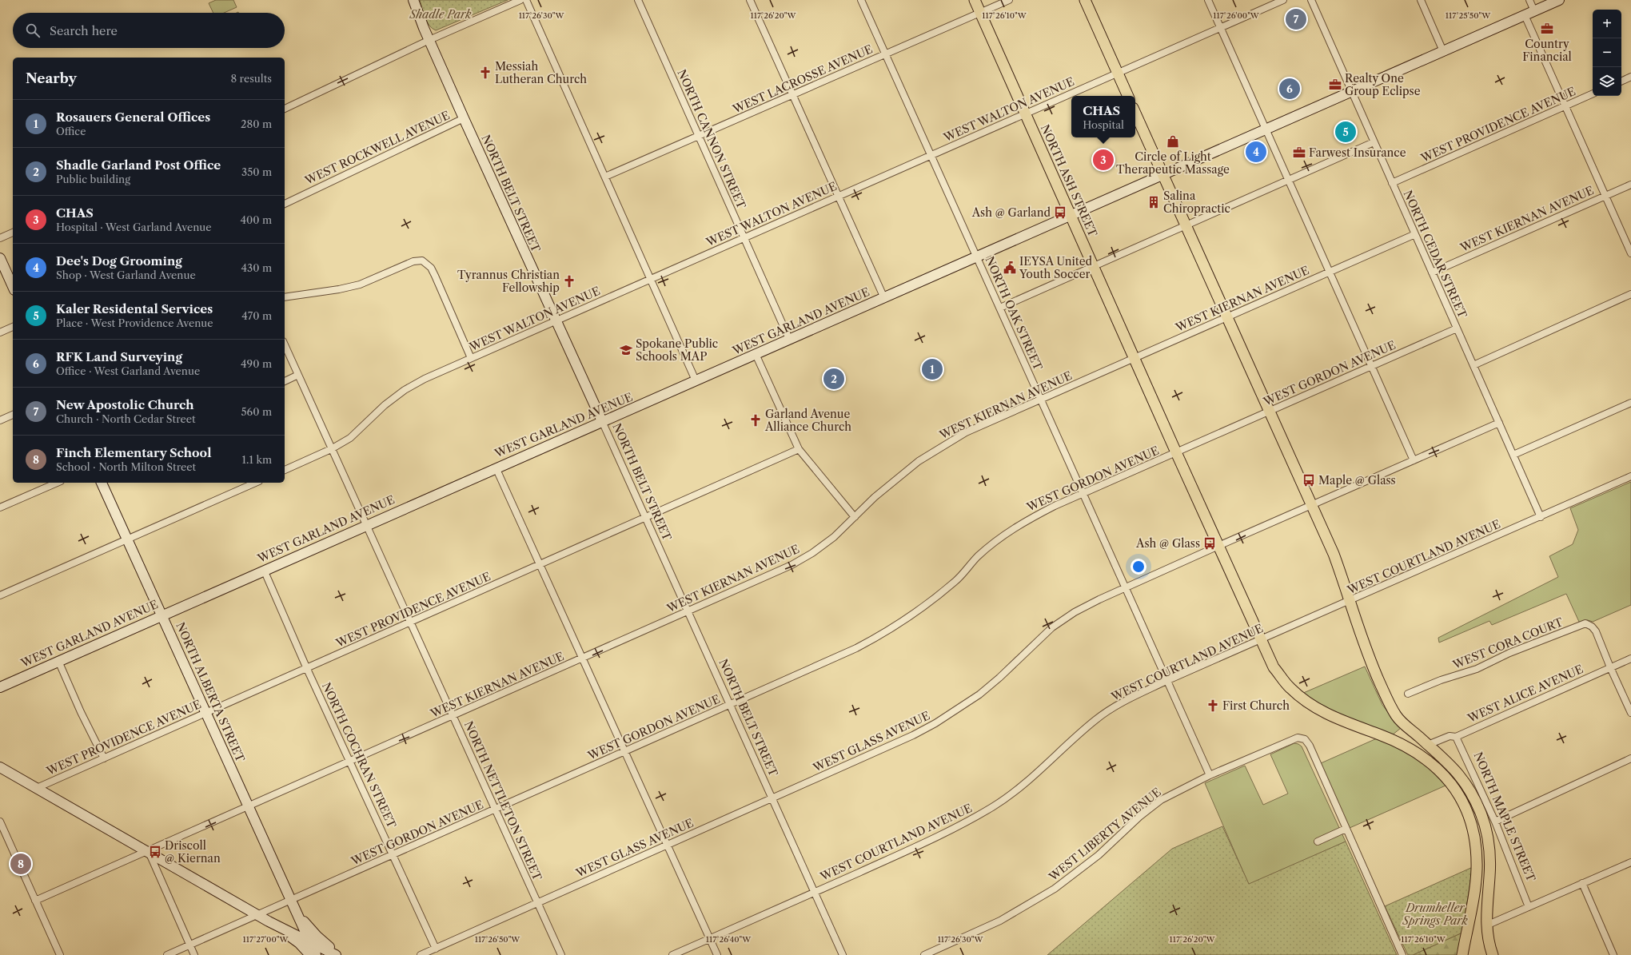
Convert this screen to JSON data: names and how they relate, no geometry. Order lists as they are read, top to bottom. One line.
{"streets":{"main road":["NORTH ASH STREET"],"street":["WEST LACROSSE AVENUE","WEST WALTON AVENUE","WEST PROVIDENCE AVENUE","NORTH CANNON STREET","WEST ROCKWELL AVENUE","NORTH BELT STREET","WEST KIERNAN AVENUE","NORTH CEDAR STREET","NORTH OAK STREET","WEST GARLAND AVENUE","WEST GORDON AVENUE","WEST COURTLAND AVENUE","WEST CORA COURT","NORTH ALBERTA STREET","WEST ALICE AVENUE","WEST GLASS AVENUE","NORTH COCHRAN STREET","NORTH NETTLETON STREET","NORTH MAPLE STREET","WEST LIBERTY AVENUE"]},"crossings":[["WEST LACROSSE AVENUE","NORTH CANNON STREET"],["WEST LACROSSE AVENUE","NORTH ASH STREET"],["WEST LACROSSE AVENUE","NORTH OAK STREET"],["WEST WALTON AVENUE","NORTH CANNON STREET"],["WEST WALTON AVENUE","NORTH ASH STREET"],["WEST WALTON AVENUE","NORTH BELT STREET"],["WEST WALTON AVENUE","NORTH OAK STREET"],["WEST WALTON AVENUE","NORTH NETTLETON STREET"],["WEST PROVIDENCE AVENUE","NORTH BELT STREET"],["WEST PROVIDENCE AVENUE","NORTH CEDAR STREET"],["WEST PROVIDENCE AVENUE","NORTH ALBERTA STREET"],["WEST PROVIDENCE AVENUE","NORTH COCHRAN STREET"],["WEST PROVIDENCE AVENUE","NORTH NETTLETON STREET"],["NORTH CANNON STREET","WEST GARLAND AVENUE"],["WEST ROCKWELL AVENUE","NORTH BELT STREET"],["NORTH ASH STREET","WEST KIERNAN AVENUE"],["NORTH ASH STREET","WEST GARLAND AVENUE"],["NORTH ASH STREET","WEST GORDON AVENUE"],["NORTH ASH STREET","WEST COURTLAND AVENUE"],["NORTH ASH STREET","WEST GLASS AVENUE"],["NORTH BELT STREET","WEST KIERNAN AVENUE"],["NORTH BELT STREET","WEST GARLAND AVENUE"],["NORTH BELT STREET","WEST GORDON AVENUE"],["NORTH BELT STREET","WEST COURTLAND AVENUE"],["NORTH BELT STREET","WEST GLASS AVENUE"],["WEST KIERNAN AVENUE","NORTH CEDAR STREET"],["WEST KIERNAN AVENUE","NORTH OAK STREET"],["WEST KIERNAN AVENUE","NORTH ALBERTA STREET"],["WEST KIERNAN AVENUE","NORTH COCHRAN STREET"],["WEST KIERNAN AVENUE","NORTH NETTLETON STREET"],["NORTH CEDAR STREET","WEST GARLAND AVENUE"],["NORTH CEDAR STREET","WEST GORDON AVENUE"],["NORTH CEDAR STREET","WEST COURTLAND AVENUE"],["NORTH CEDAR STREET","WEST GLASS AVENUE"],["NORTH OAK STREET","WEST GARLAND AVENUE"],["NORTH OAK STREET","WEST GORDON AVENUE"],["NORTH OAK STREET","WEST COURTLAND AVENUE"],["NORTH OAK STREET","WEST GLASS AVENUE"],["NORTH OAK STREET","WEST LIBERTY AVENUE"],["WEST GARLAND AVENUE","NORTH ALBERTA STREET"],["WEST GARLAND AVENUE","NORTH COCHRAN STREET"],["WEST GARLAND AVENUE","NORTH NETTLETON STREET"],["WEST GORDON AVENUE","NORTH ALBERTA STREET"],["WEST GORDON AVENUE","NORTH COCHRAN STREET"],["WEST GORDON AVENUE","NORTH NETTLETON STREET"],["WEST CORA COURT","WEST ALICE AVENUE"],["WEST ALICE AVENUE","NORTH MAPLE STREET"],["WEST GLASS AVENUE","NORTH COCHRAN STREET"],["WEST GLASS AVENUE","NORTH NETTLETON STREET"]],"parks":["Shadle Park","Drumheller Springs Park"],"places":{"office":["Country Financial","Realty One Group Eclipse","Farwest Insurance"],"church":["Messiah Lutheran Church","Tyrannus Christian Fellowship","Garland Avenue Alliance Church","First Church"],"shop":["Circle of Light Therapeutic Massage"],"building":["Salina Chiropractic"],"bus stop":["Ash @ Garland","Maple @ Glass","Ash @ Glass","Driscoll @ Kiernan"],"public building":["IEYSA United Youth Soccer"],"school or university":["Spokane Public Schools MAP"]},"page":{"pins":["7","6","5","4","3","1","2","8"],"map_buttons":["+","−"],"search":"Search here","heading":["Nearby","8 results"],"popup":["CHAS","Hospital"],"list":[{"mark":"1","name":"Rosauers General Offices","note":"Office","value":"280 m"},{"mark":"2","name":"Shadle Garland Post Office","note":"Public building","value":"350 m"},{"mark":"3","name":"CHAS","note":"Hospital · West Garland Avenue","value":"400 m"},{"mark":"4","name":"Dee's Dog Grooming","note":"Shop · West Garland Avenue","value":"430 m"},{"mark":"5","name":"Kaler Residental Services","note":"Place · West Providence Avenue","value":"470 m"},{"mark":"6","name":"RFK Land Surveying","note":"Office · West Garland Avenue","value":"490 m"},{"mark":"7","name":"New Apostolic Church","note":"Church · North Cedar Street","value":"560 m"},{"mark":"8","name":"Finch Elementary School","note":"School · North Milton Street","value":"1.1 km"}]},"coordinates":["117°25'50\"W","117°26'30\"W","117°26'20\"W","117°26'10\"W","117°26'00\"W","117°27'00\"W","117°26'50\"W","117°26'40\"W"]}
